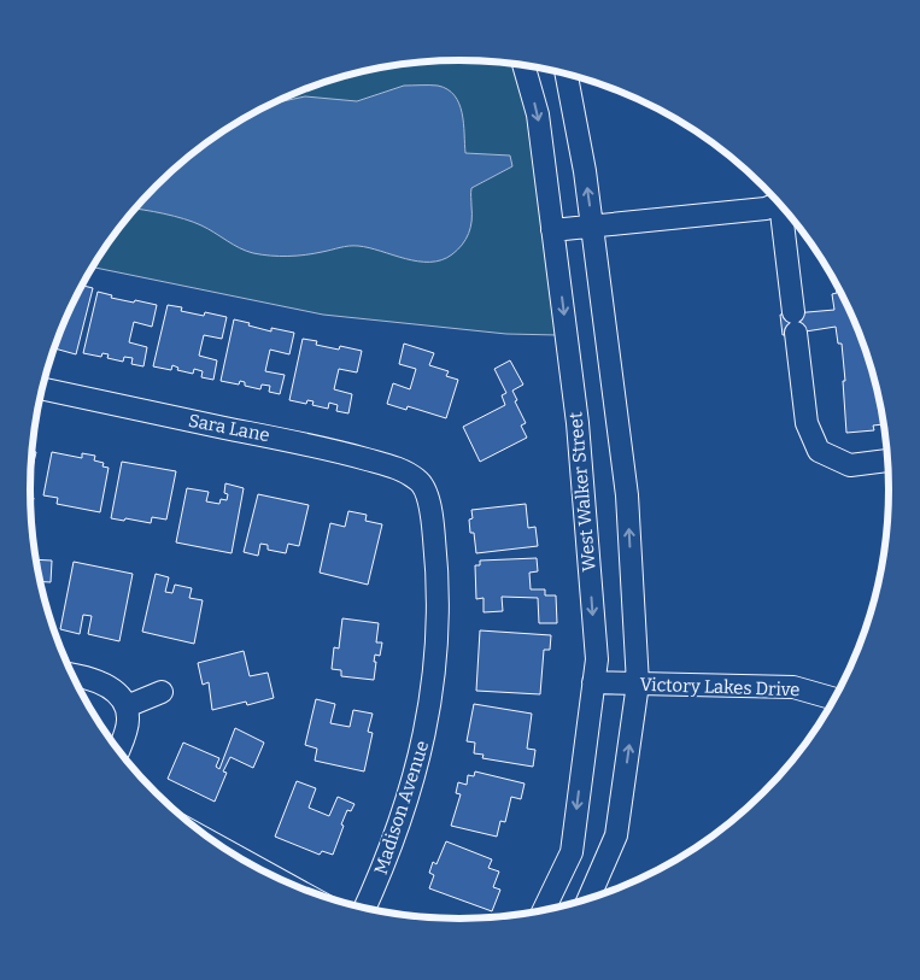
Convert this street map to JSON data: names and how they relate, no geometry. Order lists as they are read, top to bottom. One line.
{"streets":{"street":["Sara Lane","West Walker Street","Victory Lakes Drive","Madison Avenue"]},"crossings":[["Sara Lane","Madison Avenue"],["West Walker Street","Victory Lakes Drive"]]}
